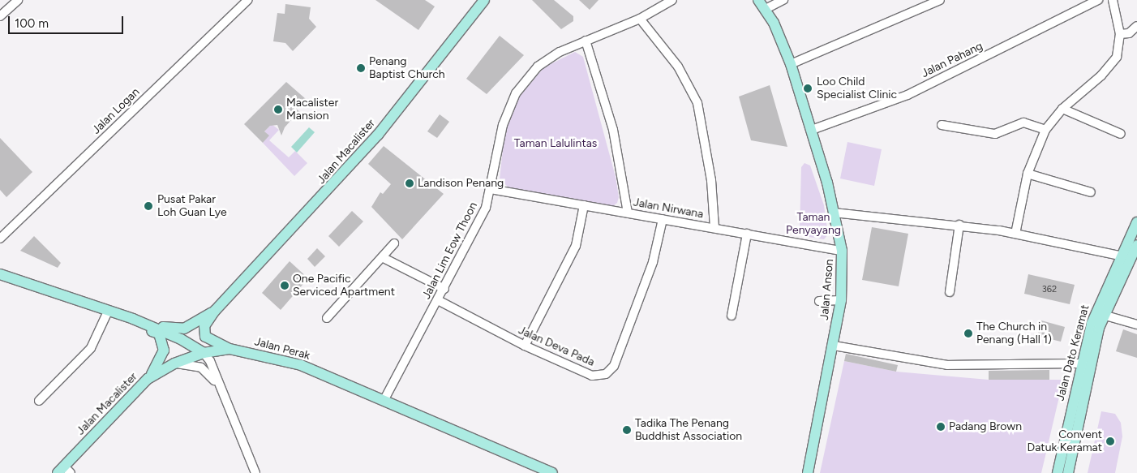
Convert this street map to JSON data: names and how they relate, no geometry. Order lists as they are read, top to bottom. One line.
{"streets":{"main road":["Jalan Macalister","Jalan Anson","Jalan Perak","Jalan Dato Keramat"],"street":["Jalan Pahang","Jalan Logan","Jalan Nirwana","Jalan Lim Eow Thoon","Jalan Deva Pada"]},"crossings":[["Jalan Pahang","Jalan Anson"],["Jalan Macalister","Jalan Perak"],["Jalan Nirwana","Jalan Lim Eow Thoon"],["Jalan Nirwana","Jalan Anson"],["Jalan Nirwana","Jalan Deva Pada"],["Jalan Lim Eow Thoon","Jalan Deva Pada"],["Jalan Lim Eow Thoon","Jalan Perak"]],"parks":["Taman Lalulintas","Taman Penyayang"],"places":["Penang Baptist Church","Loo Child Specialist Clinic","Macalister Mansion","Landison Penang","Pusat Pakar Loh Guan Lye","One Pacific Serviced Apartment","The Church in Penang (Hall 1)","Padang Brown","Tadika The Penang Buddhist Association","Convent Datuk Keramat"],"house_numbers":["362"],"scale_bar":"100 m"}
